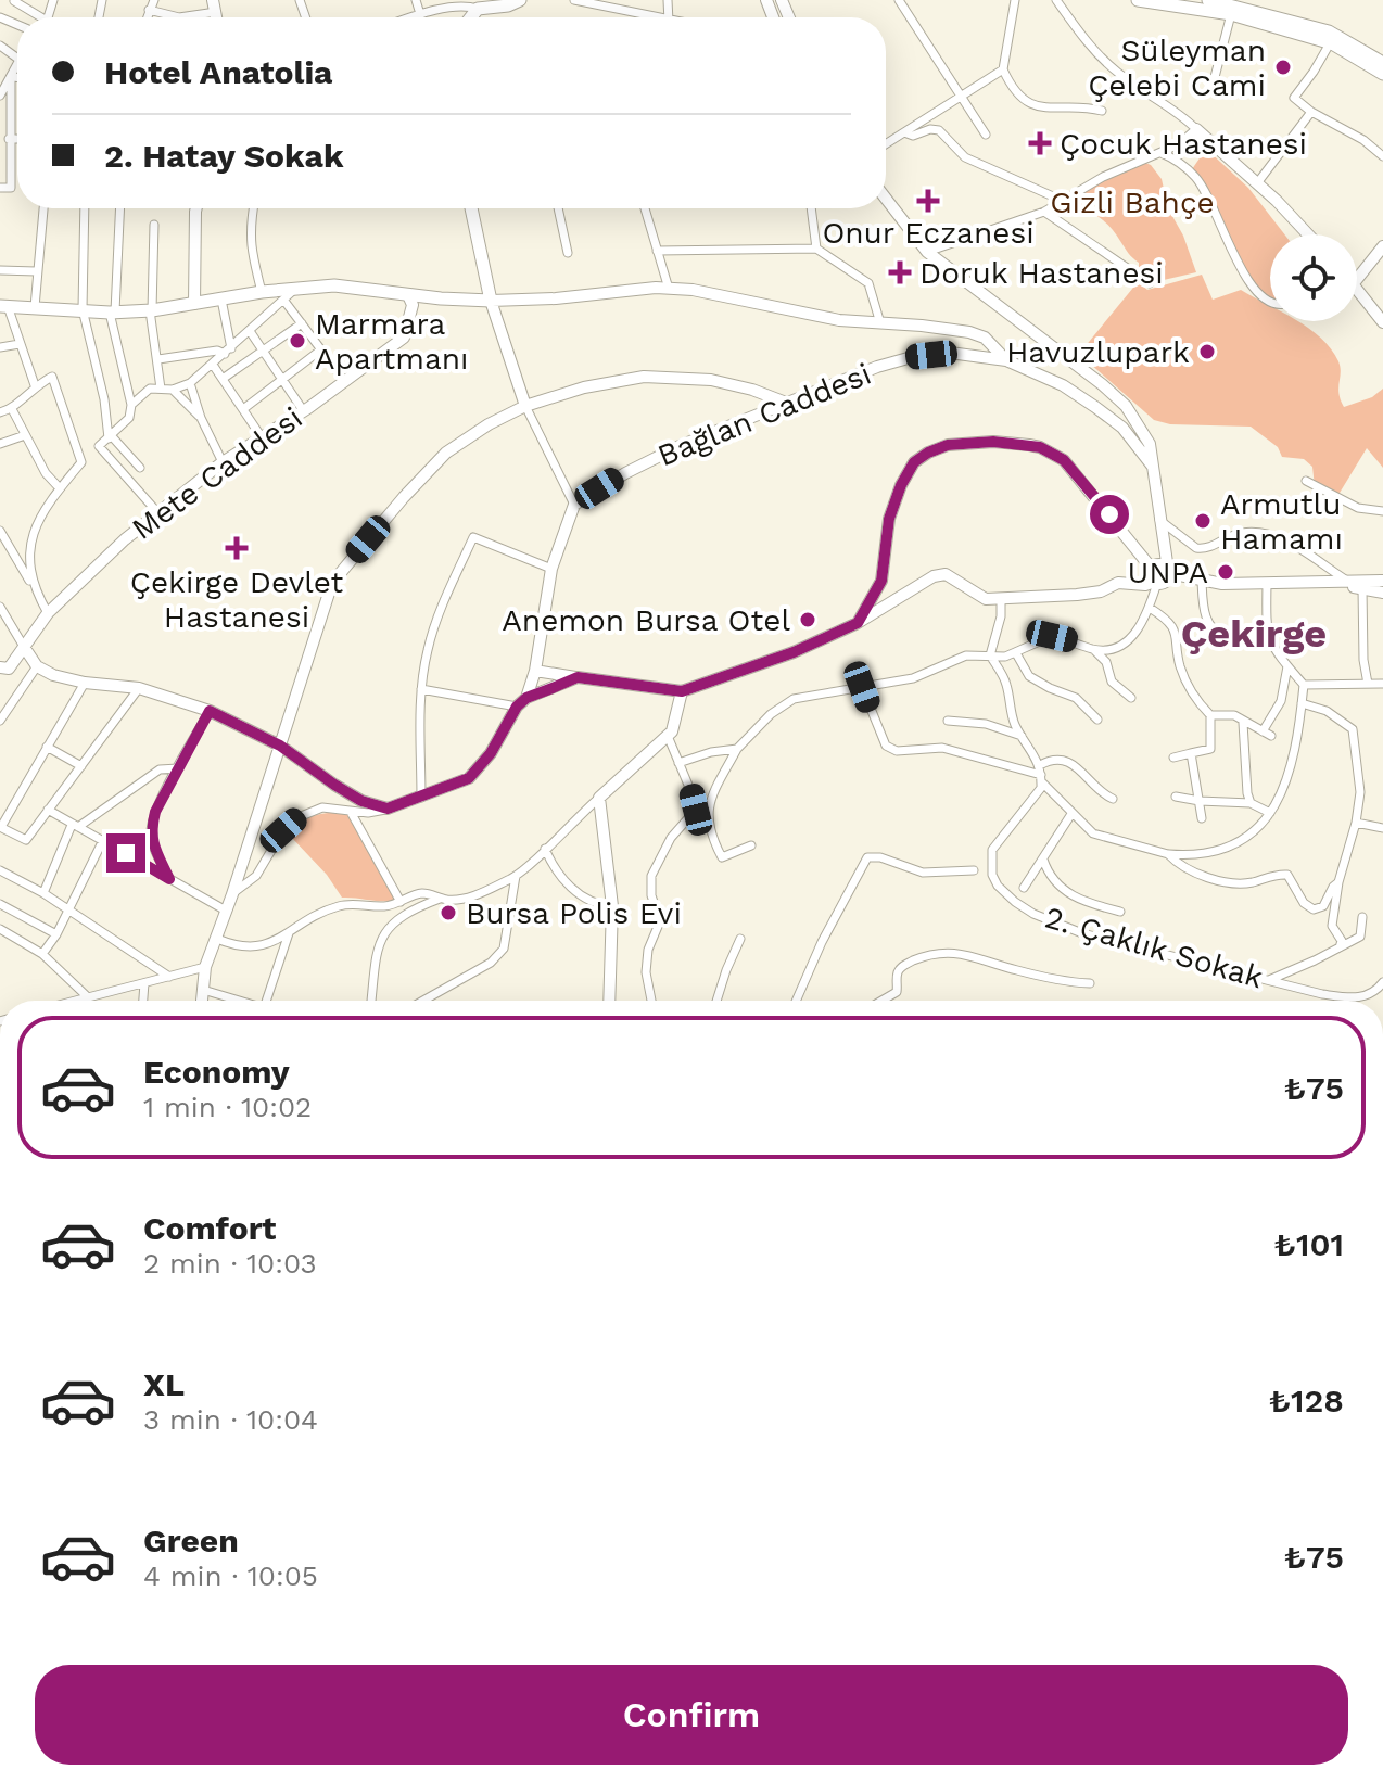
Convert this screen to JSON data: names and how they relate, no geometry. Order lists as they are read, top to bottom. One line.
{"streets":{"main road":["Bağlan Caddesi","Mete Caddesi"],"street":["2. Çaklık Sokak"]},"districts":["Çekirge"],"parks":["Gizli Bahçe"],"places":{"other":["Süleyman Çelebi Cami","Marmara Apartmanı","Havuzlupark","Armutlu Hamamı","UNPA","Anemon Bursa Otel","Bursa Polis Evi"],"health":["Çocuk Hastanesi","Onur Eczanesi","Doruk Hastanesi","Çekirge Devlet Hastanesi"]},"page":{"banner":["Hotel Anatolia","2. Hatay Sokak"],"list":[{"name":"Economy","note":"1 min · 10:02","value":"₺75"},{"name":"Comfort","note":"2 min · 10:03","value":"₺101"},{"name":"XL","note":"3 min · 10:04","value":"₺128"},{"name":"Green","note":"4 min · 10:05","value":"₺75"}],"buttons":"Confirm"}}
